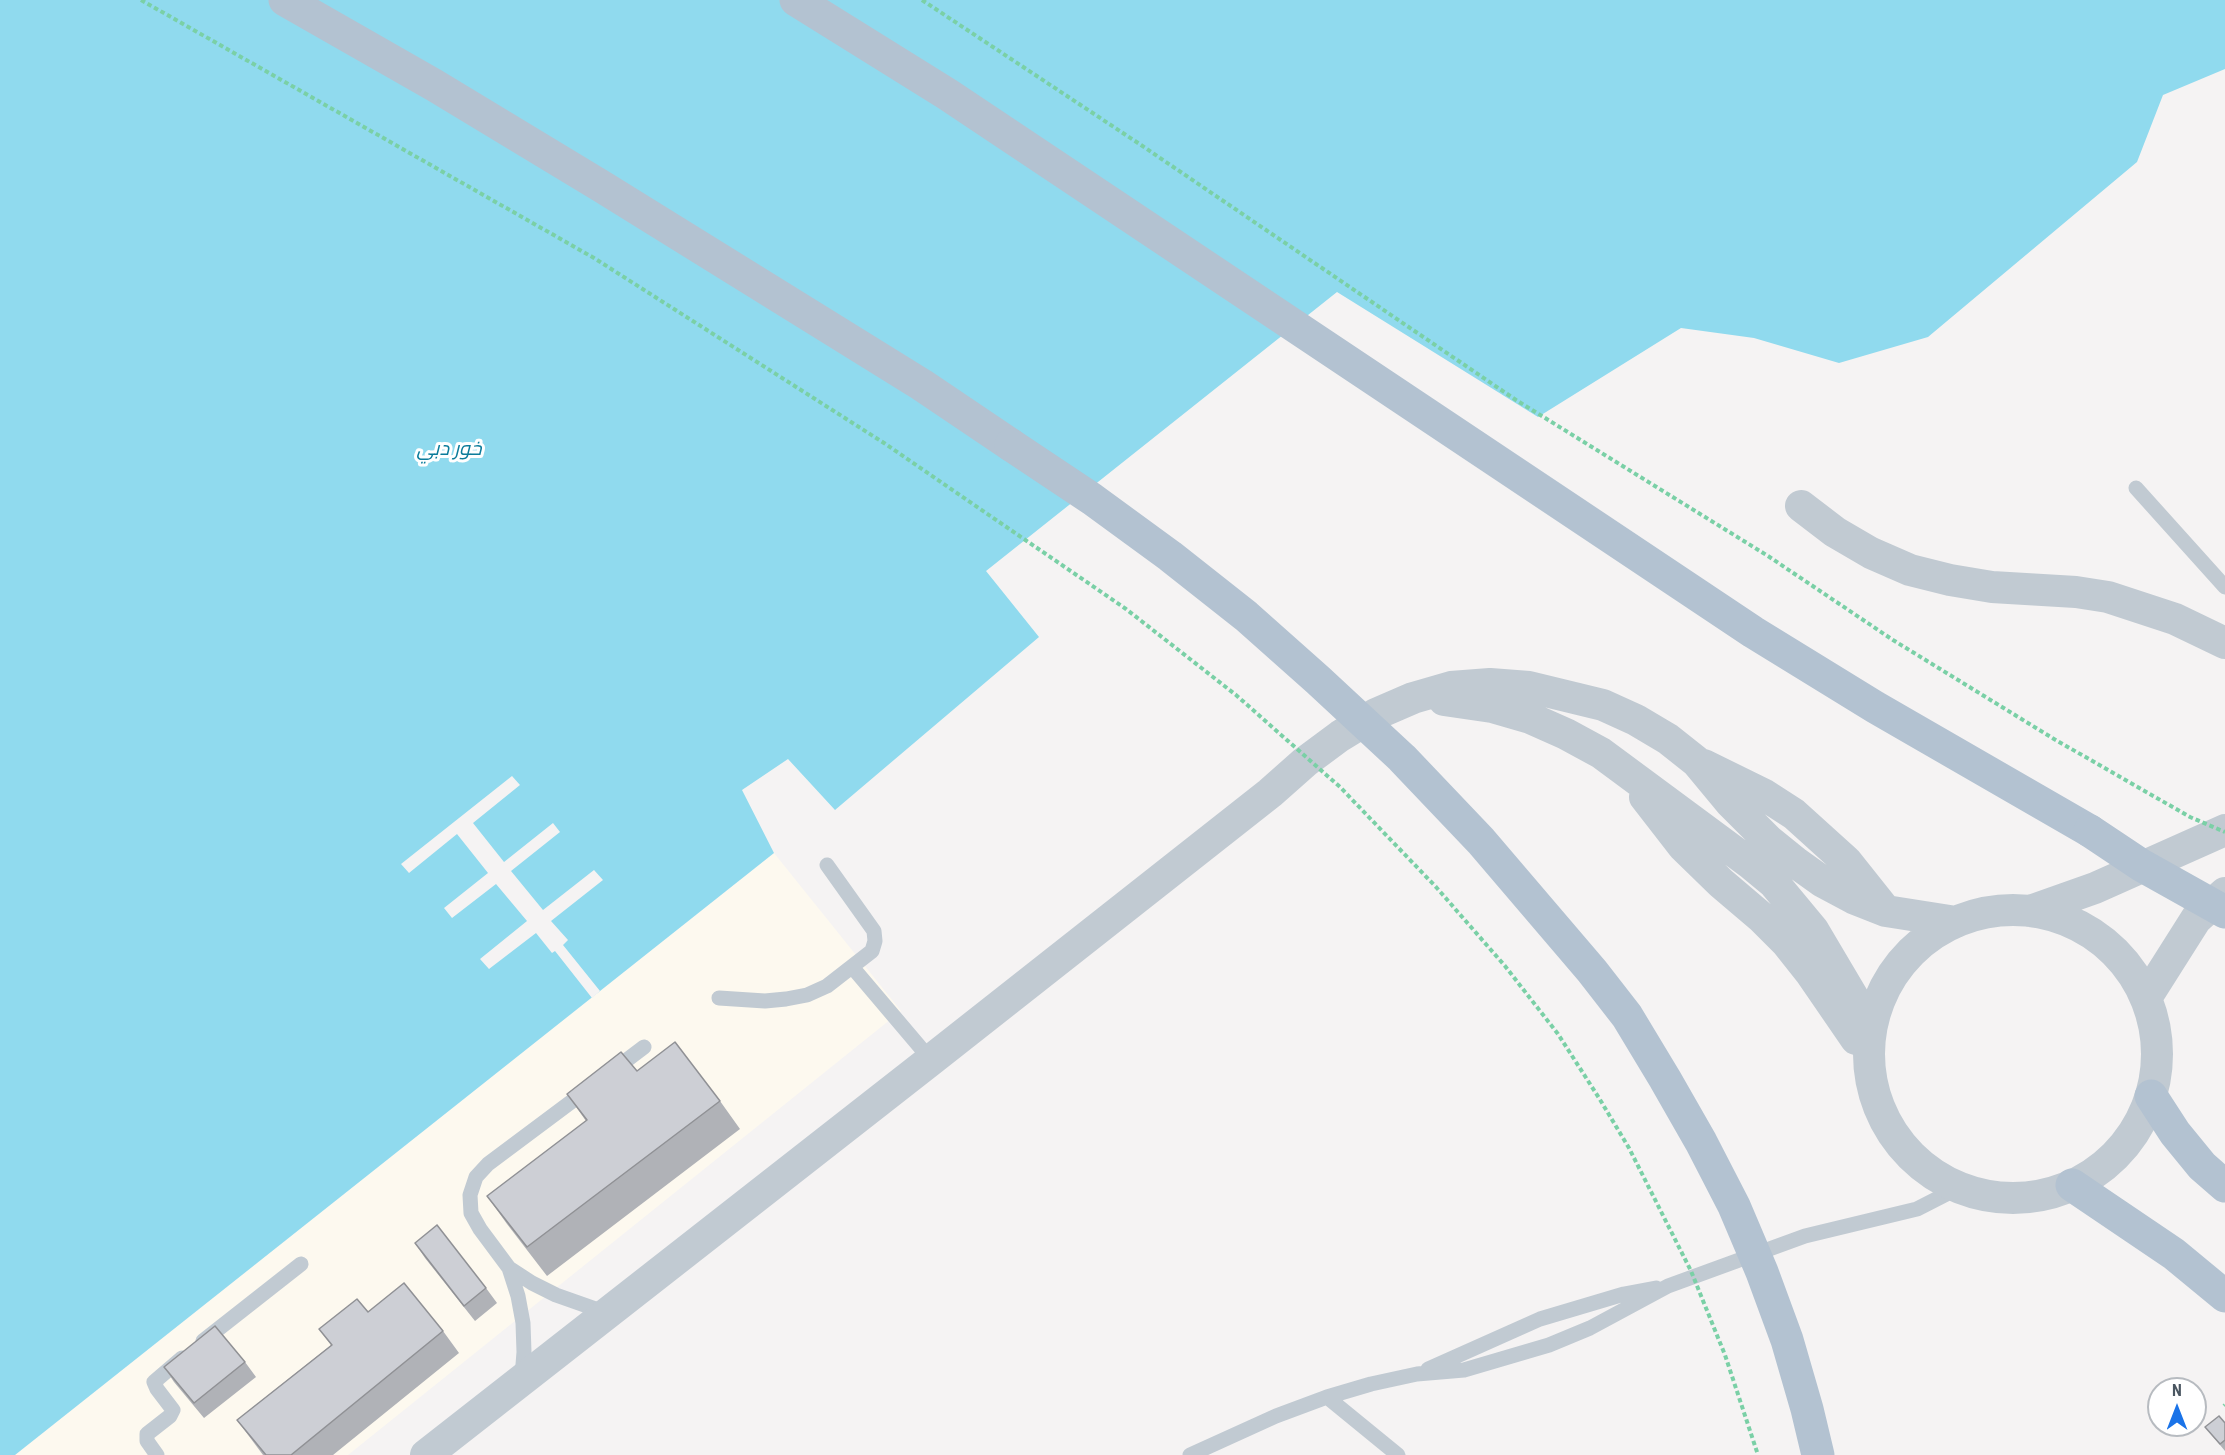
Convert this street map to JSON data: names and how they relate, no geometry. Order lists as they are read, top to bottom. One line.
{"water":["خور دبي"],"north":"top"}
